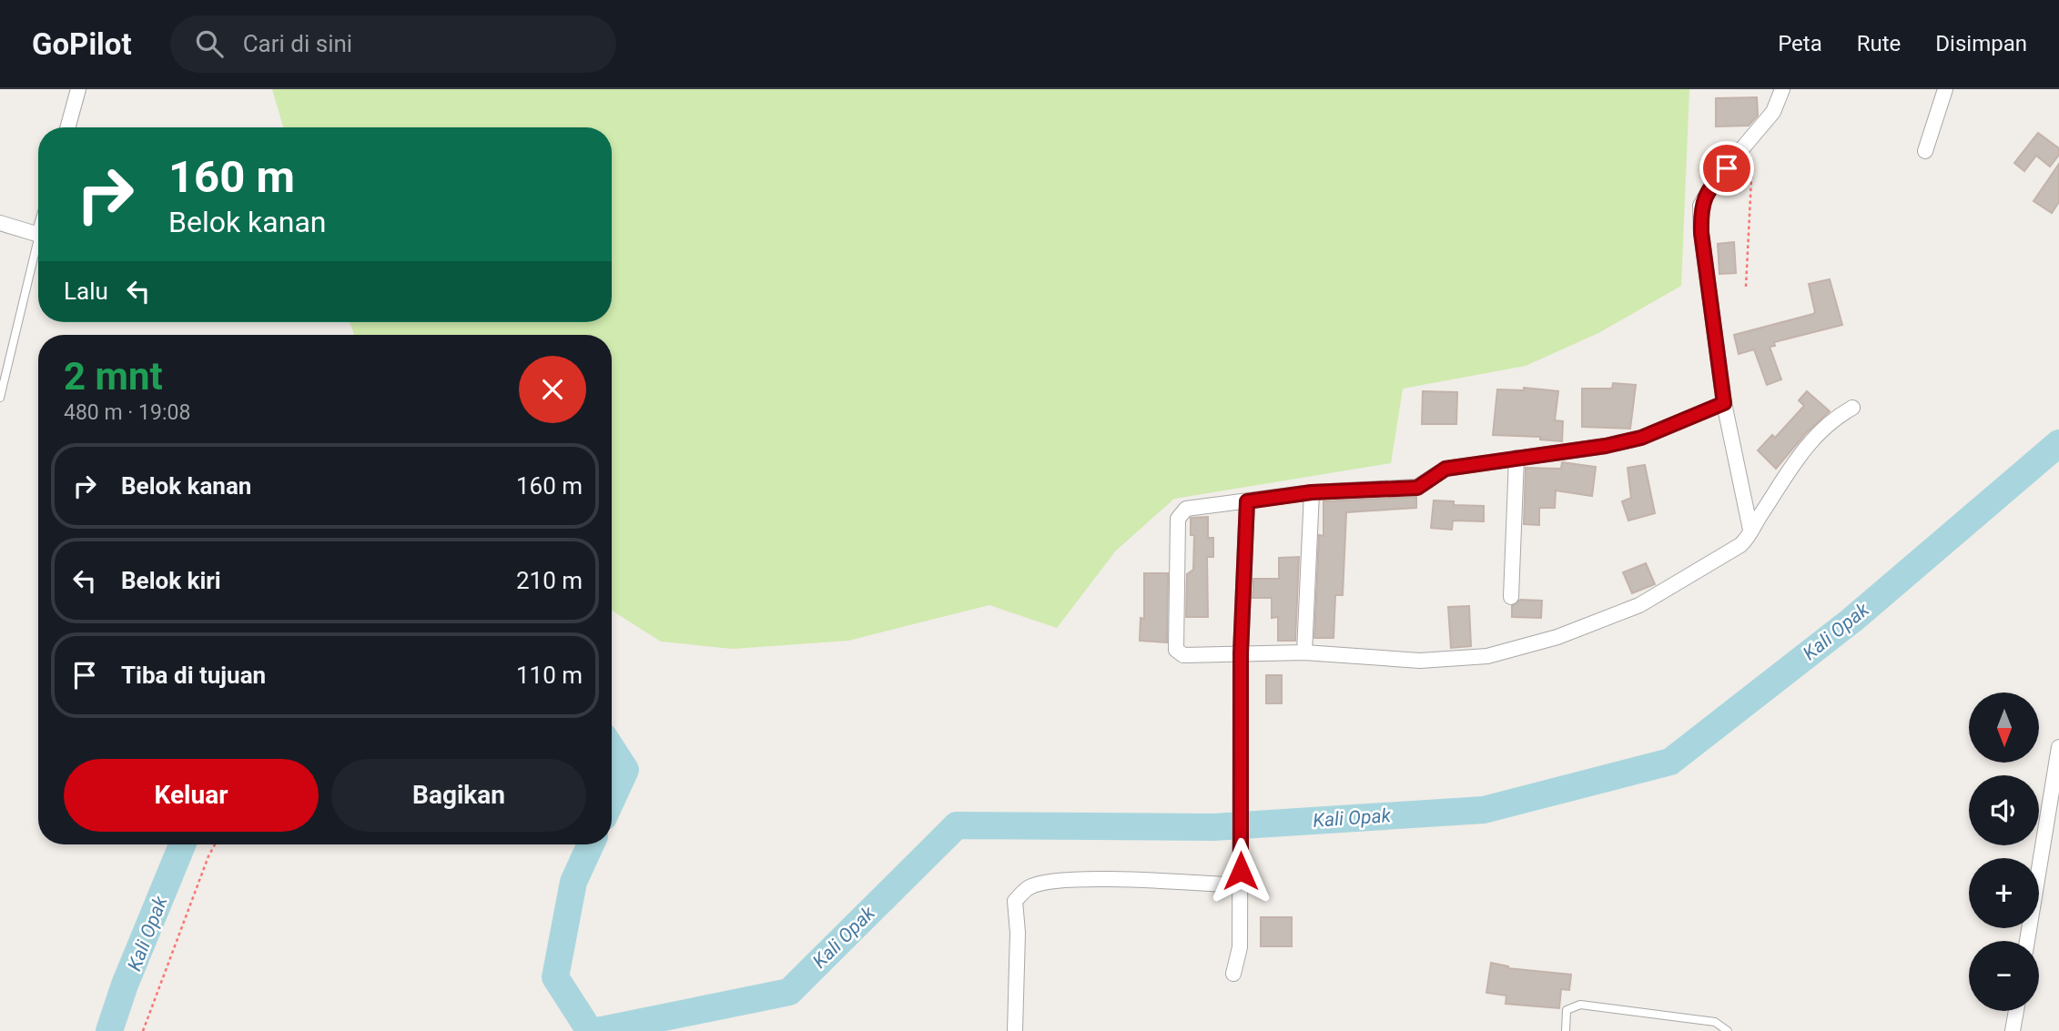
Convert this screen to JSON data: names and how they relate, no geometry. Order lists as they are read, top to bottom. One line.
{"water":["Kali Opak"],"north":"bottom","page":{"header":"GoPilot","search":"Cari di sini","nav":["Peta","Rute","Disimpan"],"turn":["160 m","Belok kanan"],"then":"Lalu","heading":["2 mnt","480 m · 19:08"],"list":[{"name":"Belok kanan","value":"160 m"},{"name":"Belok kiri","value":"210 m"},{"name":"Tiba di tujuan","value":"110 m"}],"map_buttons":["+","−"],"buttons":["Keluar","Bagikan"]}}
